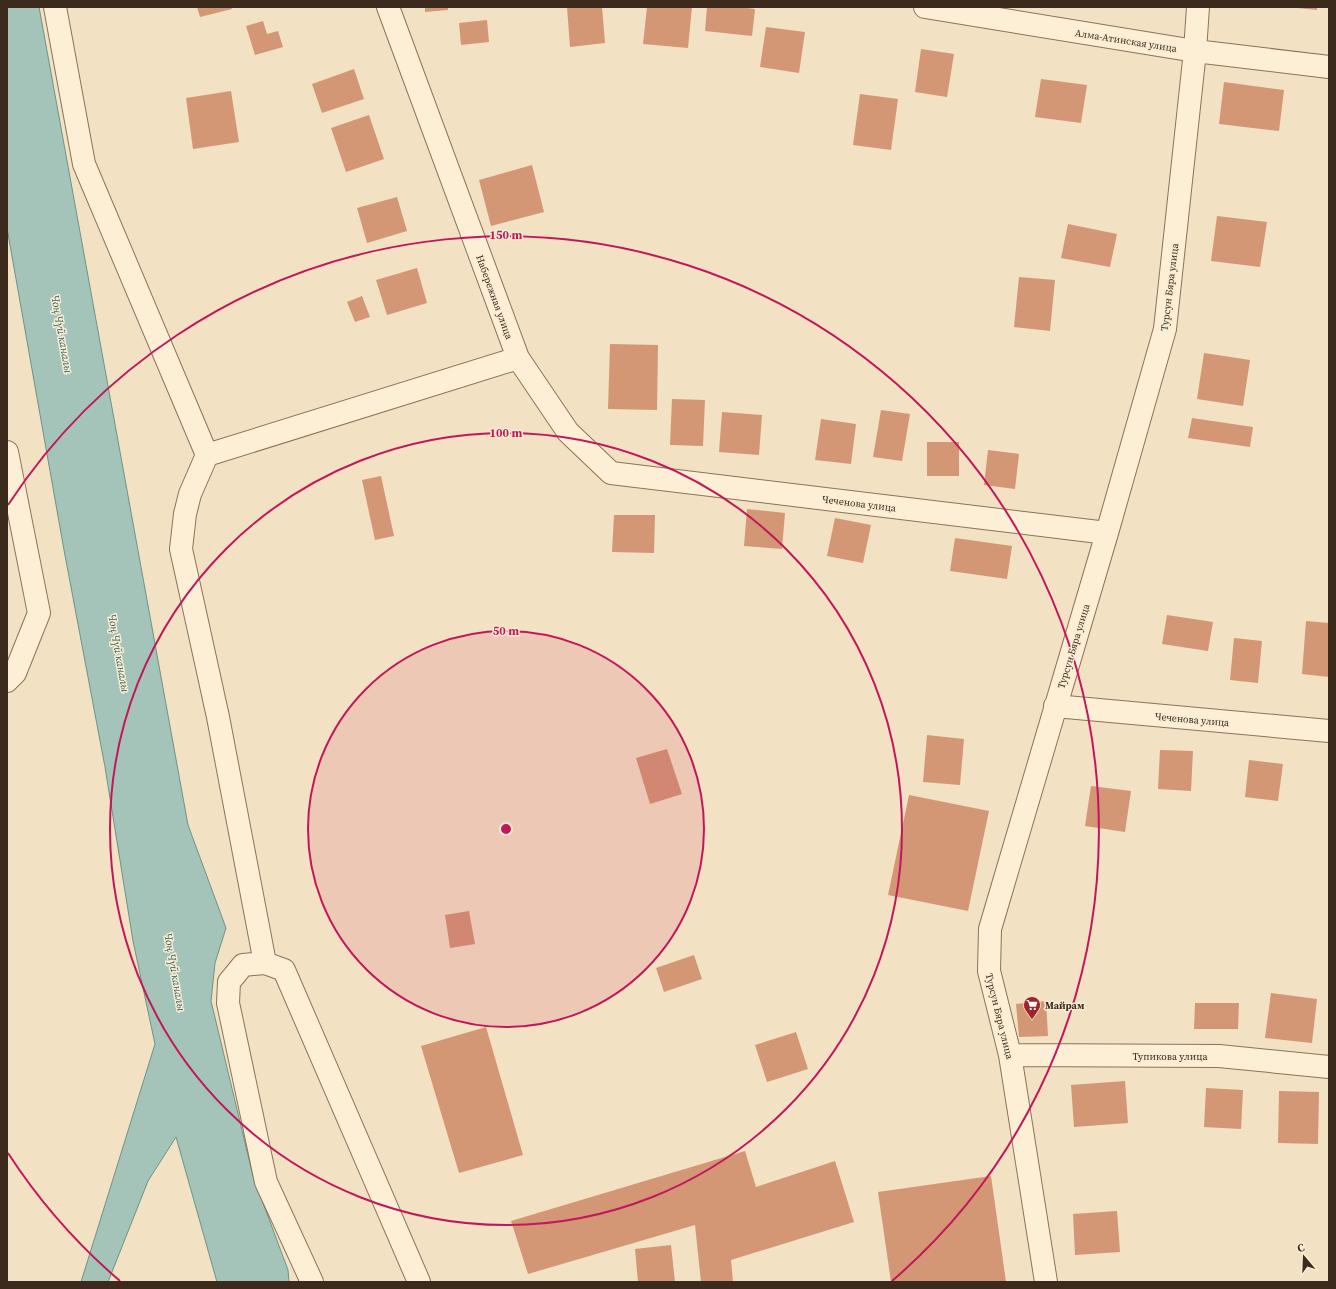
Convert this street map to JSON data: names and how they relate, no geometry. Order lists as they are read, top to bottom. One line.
{"streets":{"street":["Алма-Атинская улица","Турсун Бяра улица","Набережная улица","Чеченова улица","Тупикова улица"]},"crossings":[["Алма-Атинская улица","Турсун Бяра улица"],["Турсун Бяра улица","Чеченова улица"],["Турсун Бяра улица","Тупикова улица"],["Набережная улица","Чеченова улица"]],"water":["Чоң Чүй каналы"],"places":{"supermarket":["Майрам"]},"north":"top","rings":["150 m","100 m","50 m"]}
